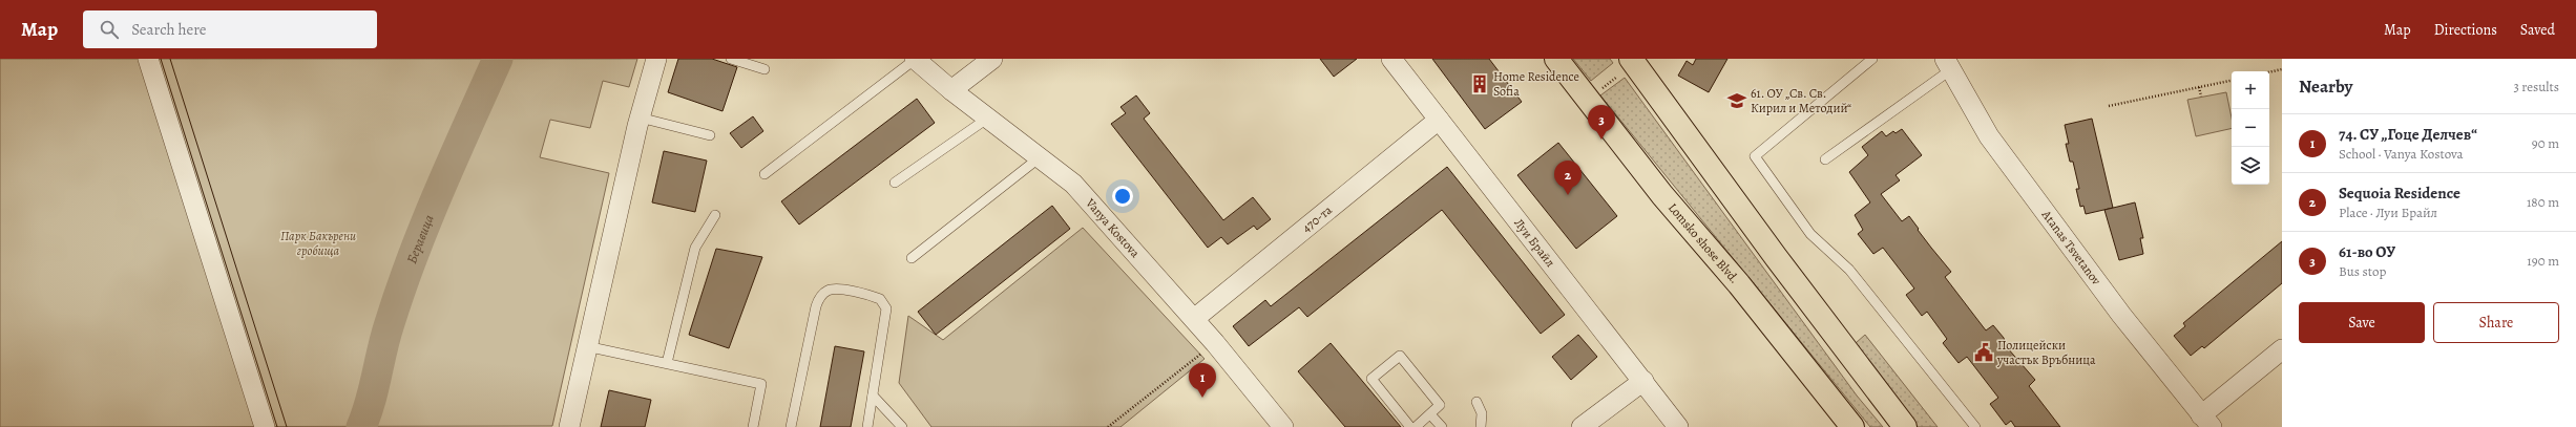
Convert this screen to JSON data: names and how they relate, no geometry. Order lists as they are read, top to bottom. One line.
{"streets":{"main road":["Lomsko shose Blvd."],"street":["470-та","Vanya Kostova","Луи Брайл","Atanas Tsvetanov"]},"crossings":[["470-та","Vanya Kostova"],["470-та","Луи Брайл"]],"water":["Беравица"],"parks":["Парк Бакърени гробища"],"places":{"building":["Home Residence Sofia"],"school or university":["61. ОУ „Св. Св. Кирил и Методий“"],"public building":["Полицейски участък Връбница"]},"page":{"header":"Map","search":"Search here","nav":["Map","Directions","Saved"],"heading":["Nearby","3 results"],"map_buttons":["+","−"],"pins":["3","2","1"],"list":[{"mark":"1","name":"74. СУ „Гоце Делчев“","note":"School · Vanya Kostova","value":"90 m"},{"mark":"2","name":"Sequoia Residence","note":"Place · Луи Брайл","value":"180 m"},{"mark":"3","name":"61-во ОУ","note":"Bus stop","value":"190 m"}],"buttons":["Save","Share"]}}
